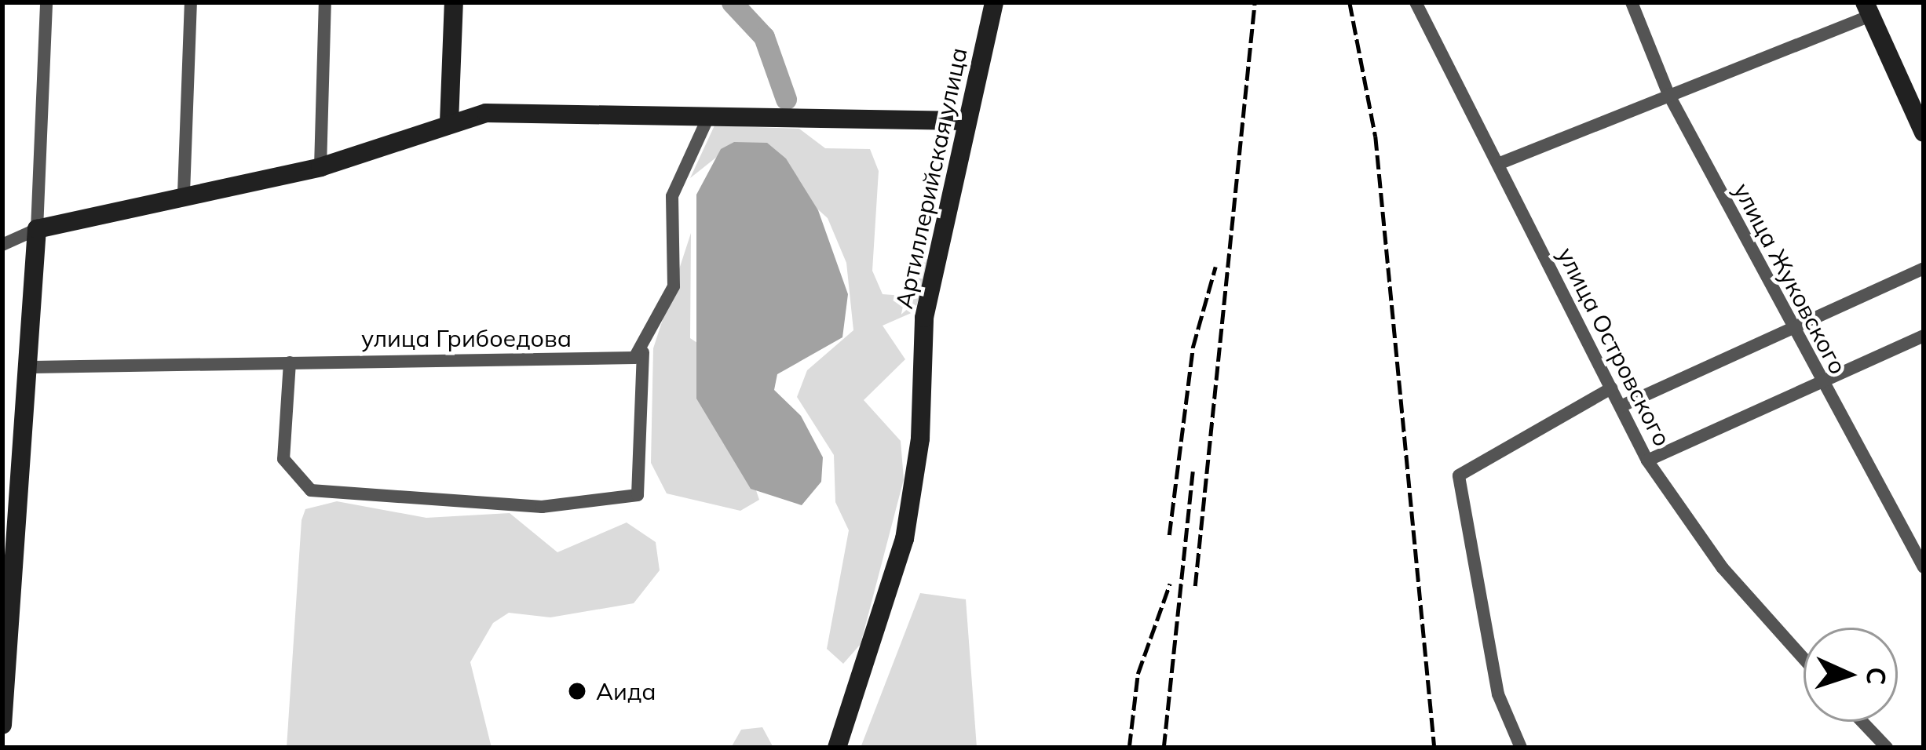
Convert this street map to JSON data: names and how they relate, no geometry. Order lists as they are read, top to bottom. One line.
{"streets":{"street":["Артиллерийская улица","улица Жуковского","улица Грибоедова","улица Островского"]},"places":["Аида"],"north":"right"}
